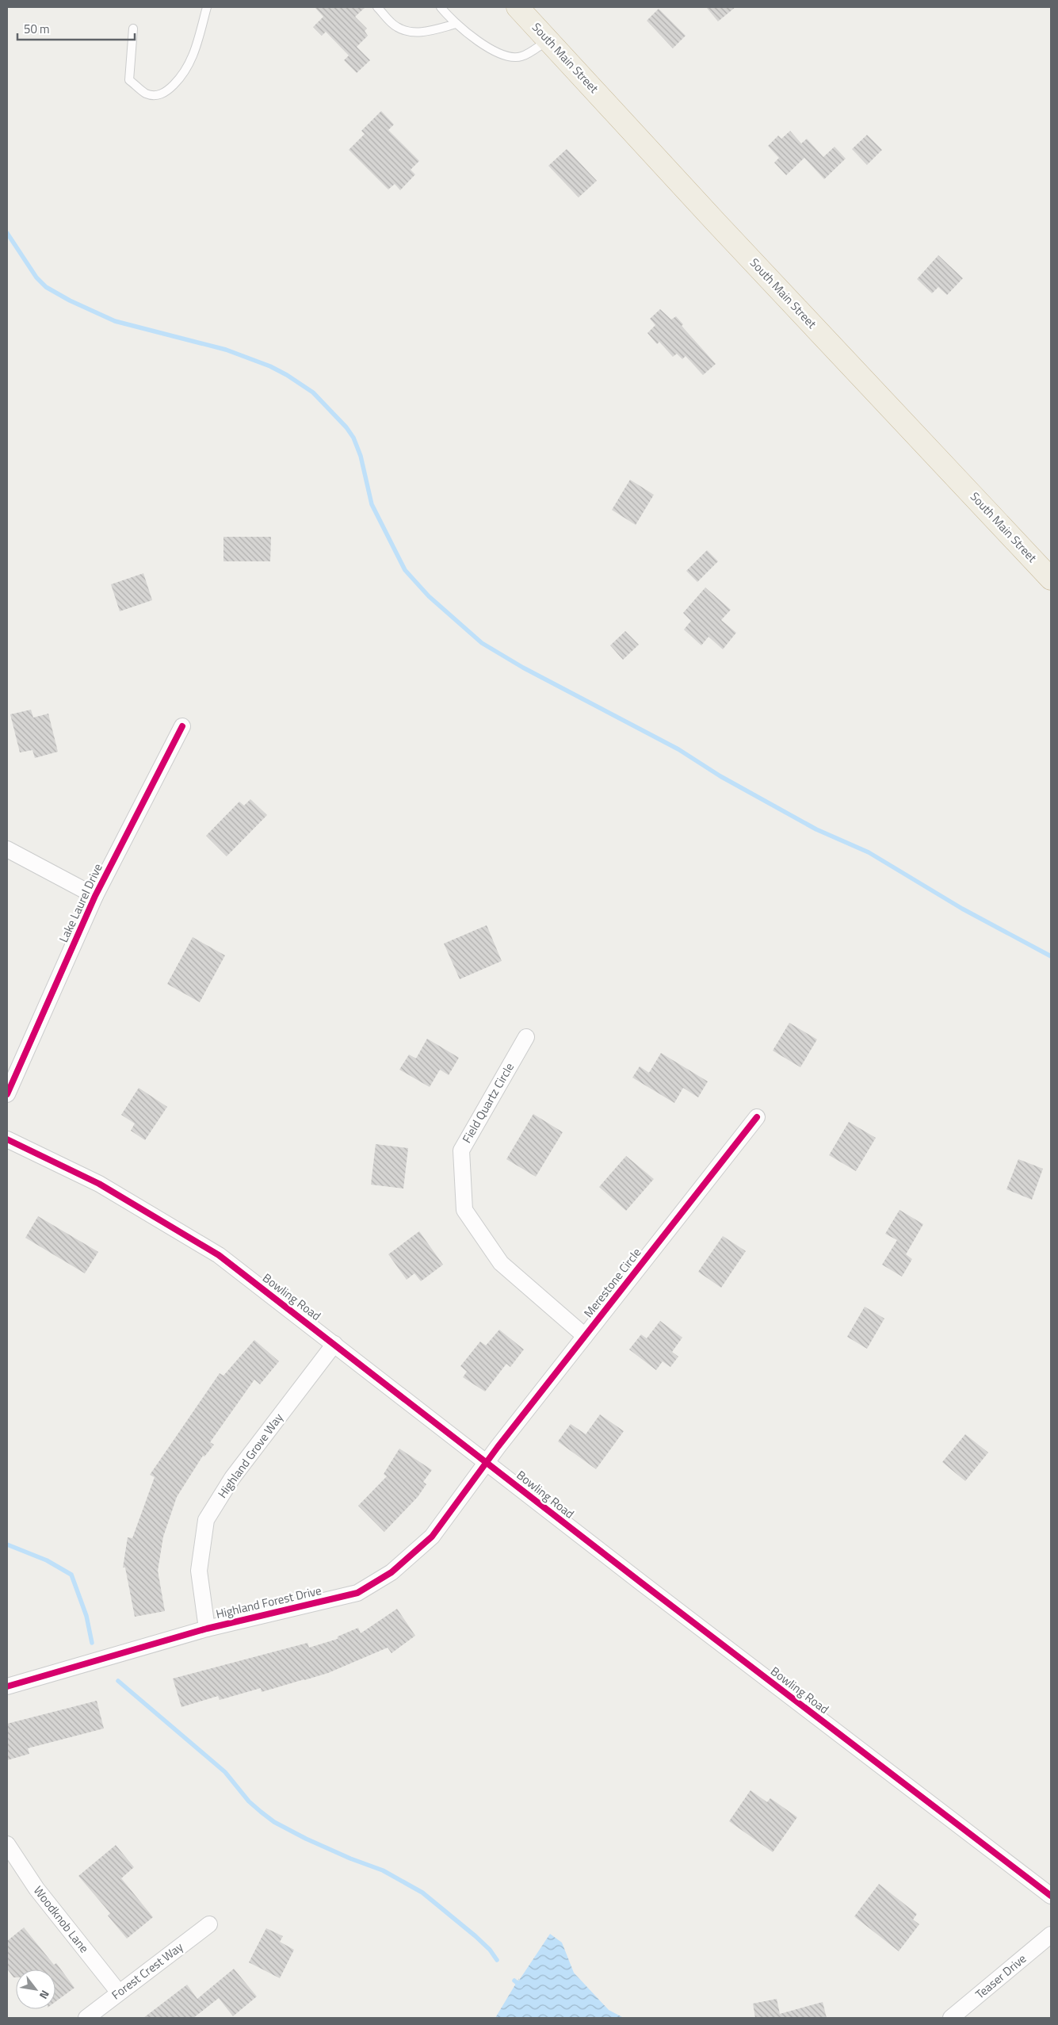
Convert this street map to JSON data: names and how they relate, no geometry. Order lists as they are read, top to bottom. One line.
{"streets":{"highway":["South Main Street"],"street":["Lake Laurel Drive","Field Quartz Circle","Merestone Circle","Bowling Road","Highland Grove Way","Highland Forest Drive","Woodknob Lane","Forest Crest Way","Teaser Drive"]},"crossings":[["Field Quartz Circle","Merestone Circle"],["Merestone Circle","Bowling Road"],["Merestone Circle","Highland Forest Drive"],["Bowling Road","Highland Grove Way"],["Bowling Road","Highland Forest Drive"],["Highland Grove Way","Highland Forest Drive"],["Woodknob Lane","Forest Crest Way"]],"scale_bar":"50 m","north":"bottom right"}
